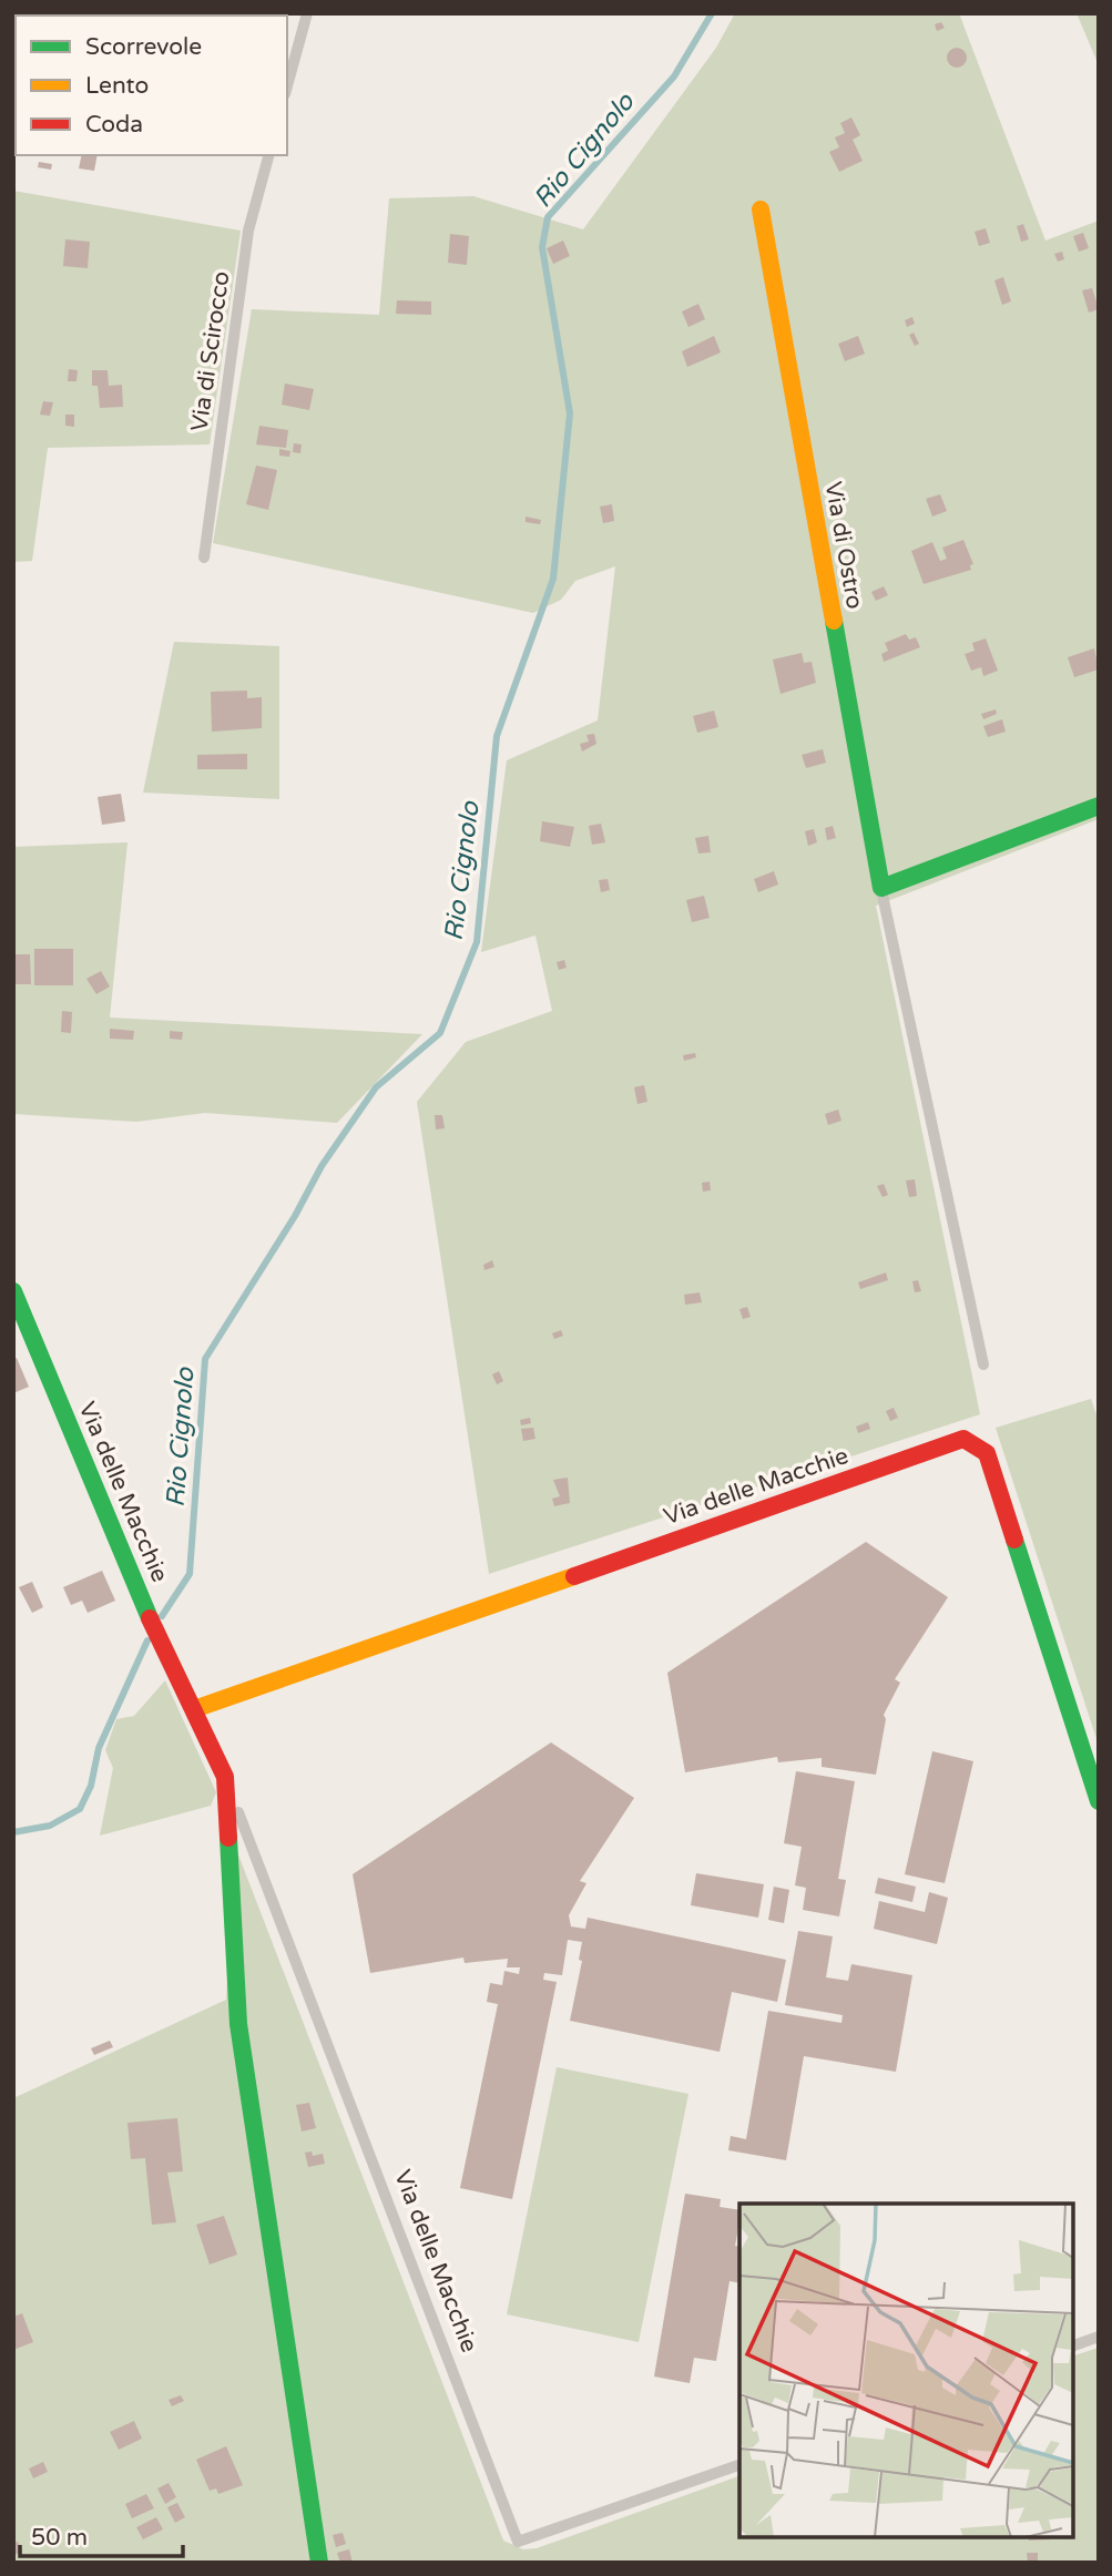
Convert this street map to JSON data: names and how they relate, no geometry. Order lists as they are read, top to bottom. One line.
{"streets":{"street":["Via di Ostro","Via delle Macchie"],"lane":["Via di Scirocco"]},"water":["Rio Cignolo"],"legend":["Scorrevole","Lento","Coda"],"scale_bar":"50 m"}
